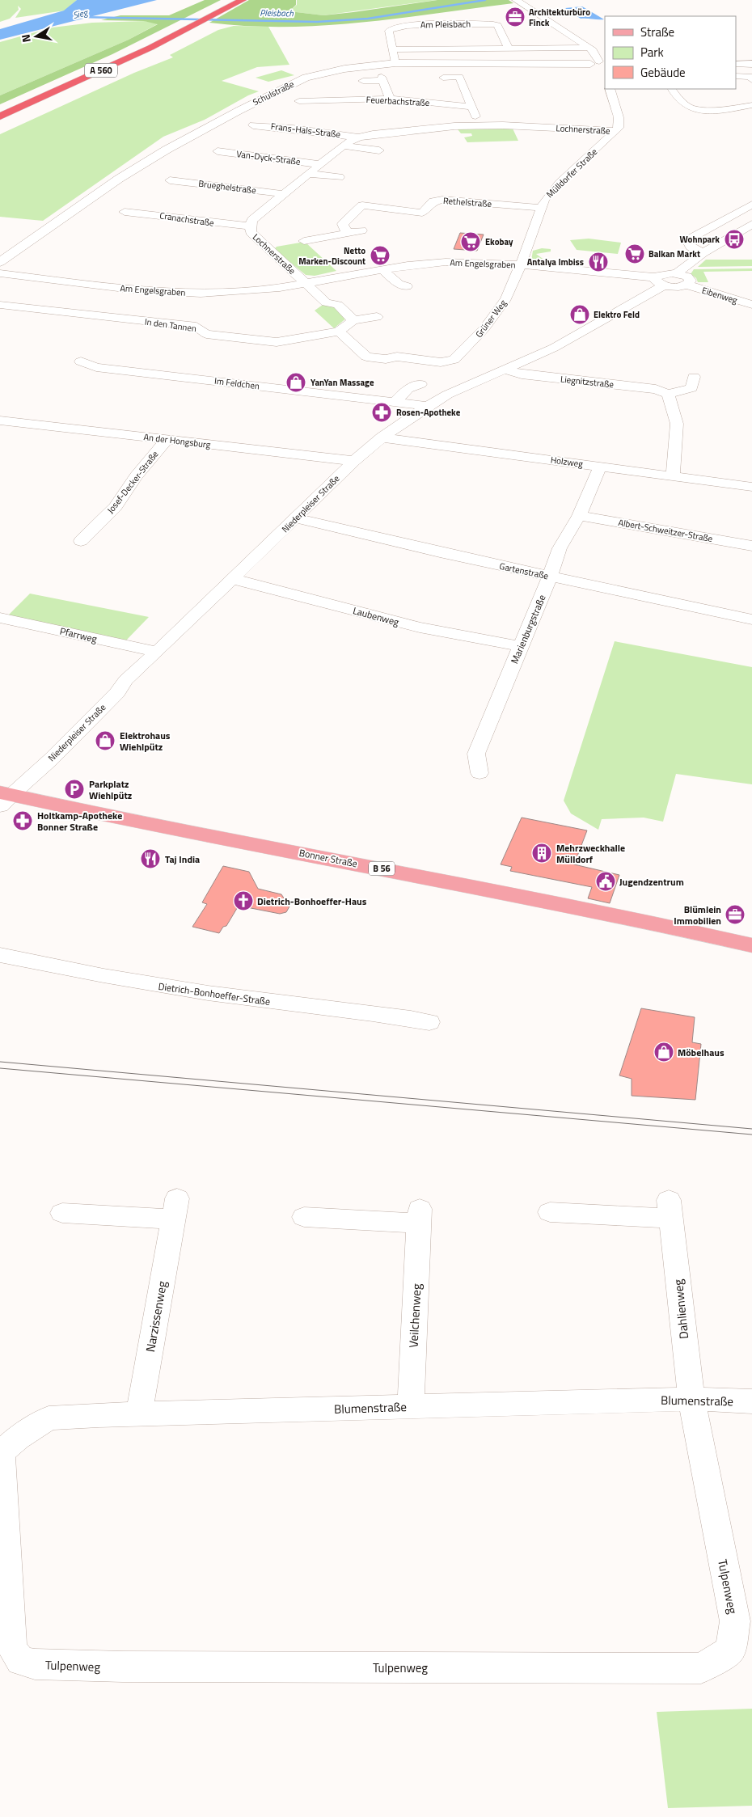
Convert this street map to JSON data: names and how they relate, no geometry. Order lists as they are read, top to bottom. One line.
{"streets":{"highway":["A 560"],"main road":["Bonner Straße","B 56"],"street":["Am Pleisbach","Schulstraße","Feuerbachstraße","Lochnerstraße","Frans-Hals-Straße","Van-Dyck-Straße","Mülldorfer Straße","Brueghelstraße","Rethelstraße","Cranachstraße","Am Engelsgraben","Eibenweg","Grüner Weg","In den Tannen","Liegnitzstraße","Im Feldchen","An der Hongsburg","Holzweg","Josef-Decker-Straße","Niederpleiser Straße","Albert-Schweitzer-Straße","Gartenstraße","Laubenweg","Marienburgstraße","Pfarrweg","Dietrich-Bonhoeffer-Straße","Dahlienweg","Veilchenweg","Narzissenweg","Blumenstraße","Tulpenweg"]},"crossings":[["Am Pleisbach","Schulstraße"],["Lochnerstraße","Frans-Hals-Straße"],["Lochnerstraße","Van-Dyck-Straße"],["Lochnerstraße","Mülldorfer Straße"],["Lochnerstraße","Brueghelstraße"],["Lochnerstraße","Cranachstraße"],["Lochnerstraße","Am Engelsgraben"],["Mülldorfer Straße","Rethelstraße"],["Mülldorfer Straße","Am Engelsgraben"],["Mülldorfer Straße","Grüner Weg"],["Am Engelsgraben","Grüner Weg"],["Am Engelsgraben","Niederpleiser Straße"],["Grüner Weg","In den Tannen"],["Liegnitzstraße","Niederpleiser Straße"],["Im Feldchen","Niederpleiser Straße"],["An der Hongsburg","Josef-Decker-Straße"],["An der Hongsburg","Niederpleiser Straße"],["Holzweg","Niederpleiser Straße"],["Holzweg","Marienburgstraße"],["Niederpleiser Straße","Gartenstraße"],["Niederpleiser Straße","Laubenweg"],["Niederpleiser Straße","Pfarrweg"],["Niederpleiser Straße","Bonner Straße"],["Albert-Schweitzer-Straße","Marienburgstraße"],["Gartenstraße","Marienburgstraße"],["Laubenweg","Marienburgstraße"],["Dahlienweg","Blumenstraße"],["Dahlienweg","Tulpenweg"],["Veilchenweg","Blumenstraße"],["Narzissenweg","Blumenstraße"],["Blumenstraße","Tulpenweg"]],"water":["Pleisbach","Sieg"],"places":{"office":["Architekturbüro Finck","Blümlein Immobilien"],"bus stop":["Wohnpark"],"supermarket":["Ekobay","Balkan Markt","Netto Marken-Discount"],"restaurant":["Antalya Imbiss","Taj India"],"shop":["Elektro Feld","YanYan Massage","Elektrohaus Wiehlpütz","Möbelhaus"],"pharmacy":["Rosen-Apotheke","Holtkamp-Apotheke Bonner Straße"],"parking":["Parkplatz Wiehlpütz"],"building":["Mehrzweckhalle Mülldorf"],"public building":["Jugendzentrum"],"church":["Dietrich-Bonhoeffer-Haus"]},"legend":["Straße","Park","Gebäude"],"north":"left"}
